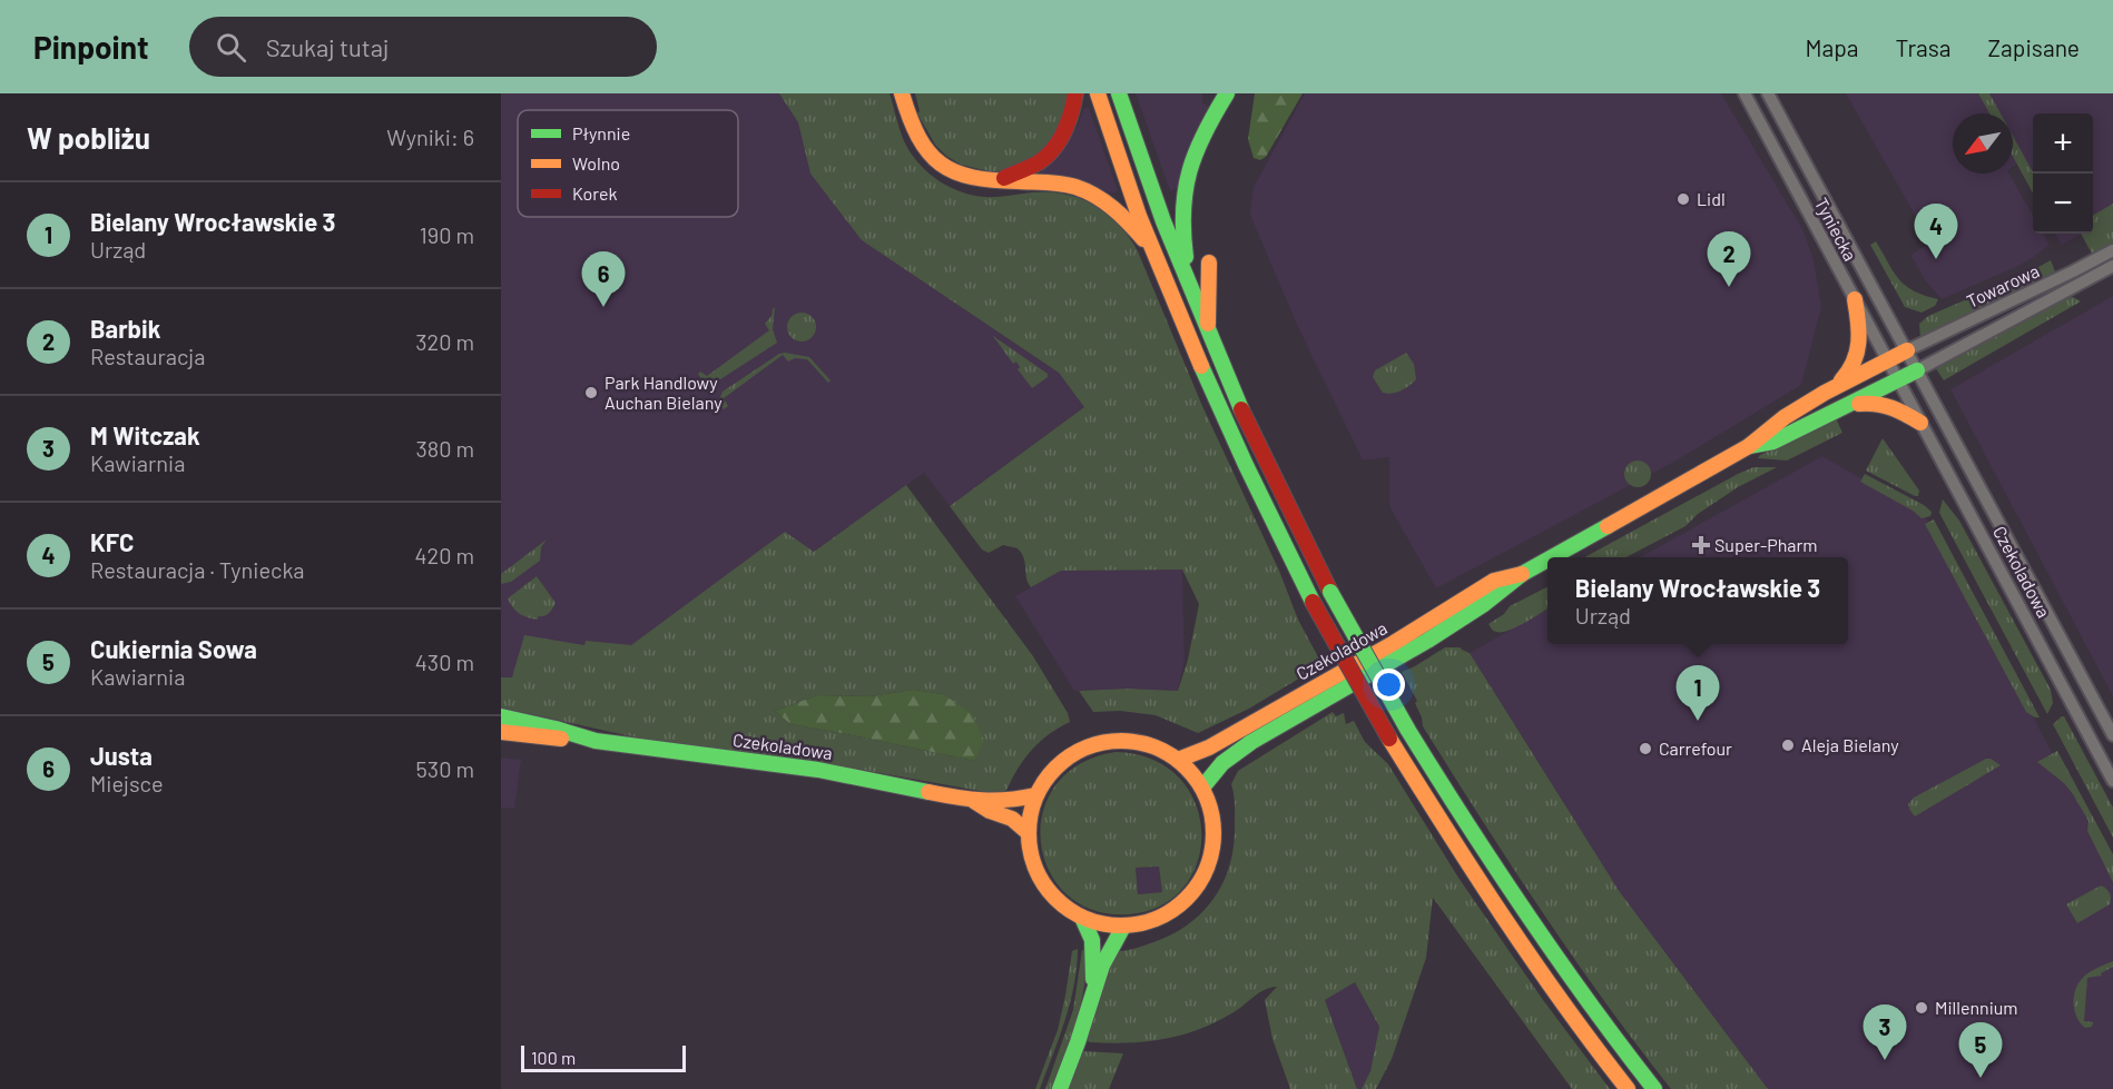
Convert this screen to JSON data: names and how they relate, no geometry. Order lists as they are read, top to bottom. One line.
{"streets":{"main road":["Czekoladowa"],"street":["Tyniecka","Towarowa"]},"crossings":[["Tyniecka","Towarowa"],["Tyniecka","Czekoladowa"],["Towarowa","Czekoladowa"]],"places":{"other":["Lidl","Park Handlowy Auchan Bielany","Aleja Bielany","Carrefour","Millennium"],"health":["Super-Pharm"]},"legend":["Płynnie","Wolno","Korek"],"scale_bar":"100 m","north":"bottom left","page":{"header":"Pinpoint","search":"Szukaj tutaj","nav":["Mapa","Trasa","Zapisane"],"heading":["W pobliżu","Wyniki: 6"],"map_buttons":["+","−"],"list":[{"mark":"1","name":"Bielany Wrocławskie 3","note":"Urząd","value":"190 m"},{"mark":"2","name":"Barbik","note":"Restauracja","value":"320 m"},{"mark":"3","name":"M Witczak","note":"Kawiarnia","value":"380 m"},{"mark":"4","name":"KFC","note":"Restauracja · Tyniecka","value":"420 m"},{"mark":"5","name":"Cukiernia Sowa","note":"Kawiarnia","value":"430 m"},{"mark":"6","name":"Justa","note":"Miejsce","value":"530 m"}],"pins":["4","2","6","1","3","5"],"popup":["Bielany Wrocławskie 3","Urząd"],"scale":"100 m"}}
